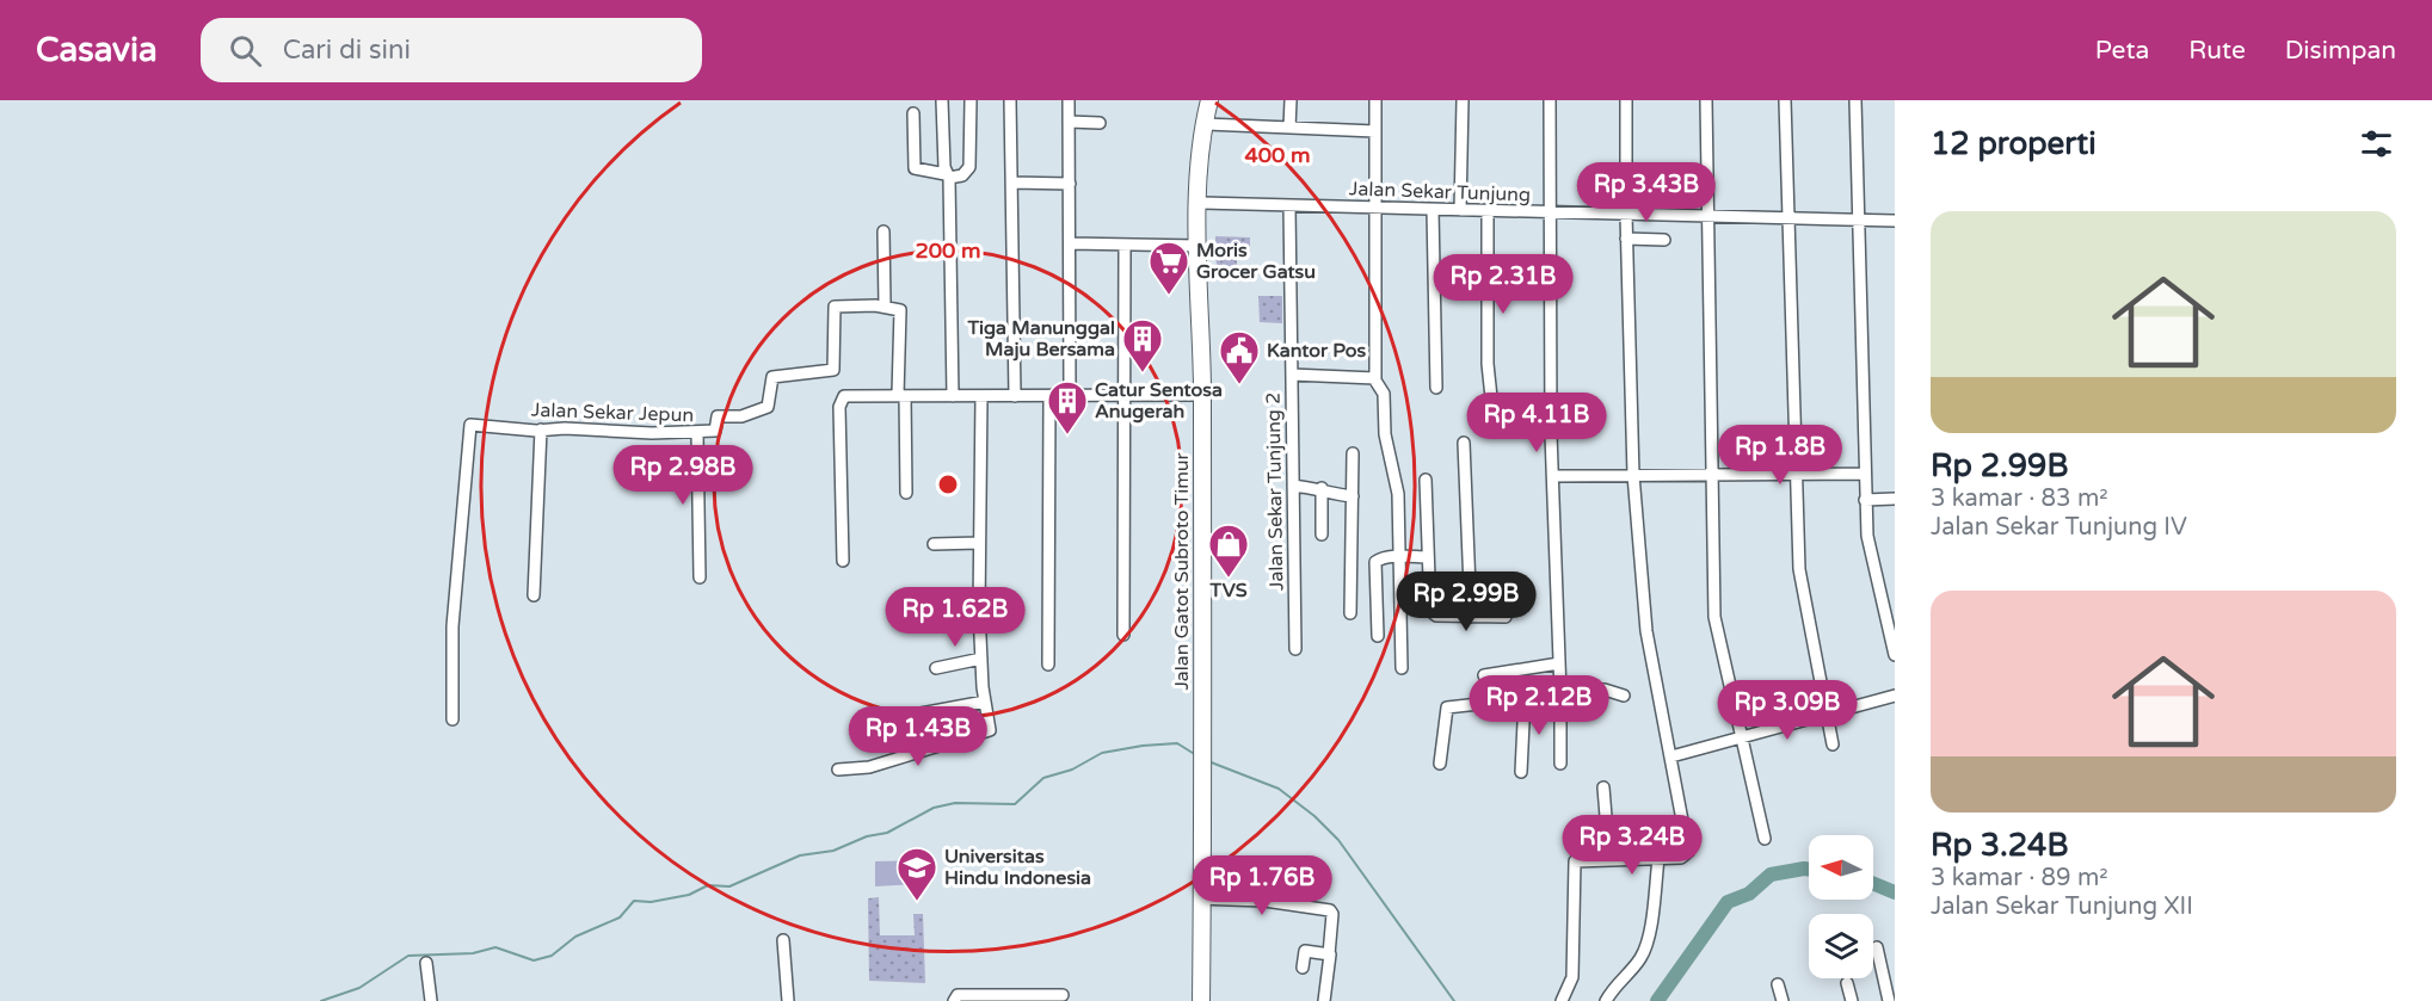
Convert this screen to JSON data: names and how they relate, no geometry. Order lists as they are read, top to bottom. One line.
{"streets":{"highway":["Jalan Gatot Subroto Timur"],"street":["Jalan Sekar Tunjung","Jalan Sekar Jepun","Jalan Sekar Tunjung 2"]},"crossings":[["Jalan Sekar Tunjung","Jalan Sekar Tunjung 2"],["Jalan Sekar Tunjung","Jalan Gatot Subroto Timur"]],"places":{"supermarket":["Moris Grocer Gatsu"],"building":["Tiga Manunggal Maju Bersama","Catur Sentosa Anugerah"],"public building":["Kantor Pos"],"shop":["TVS"],"school or university":["Universitas Hindu Indonesia"]},"north":"left","page":{"header":"Casavia","search":"Cari di sini","nav":["Peta","Rute","Disimpan"],"heading":"12 properti","price":["Rp 3.43B","Rp 2.31B","Rp 4.11B","Rp 1.8B","Rp 2.98B","Rp 2.99B","Rp 1.62B","Rp 2.12B","Rp 3.09B","Rp 1.43B","Rp 3.24B","Rp 1.76B"],"list":[{"name":"Rp 2.99B","note":"3 kamar · 83 m² · Jalan Sekar Tunjung IV"},{"name":"Rp 3.24B","note":"3 kamar · 89 m² · Jalan Sekar Tunjung XII"}]},"rings":["400 m","200 m"]}
